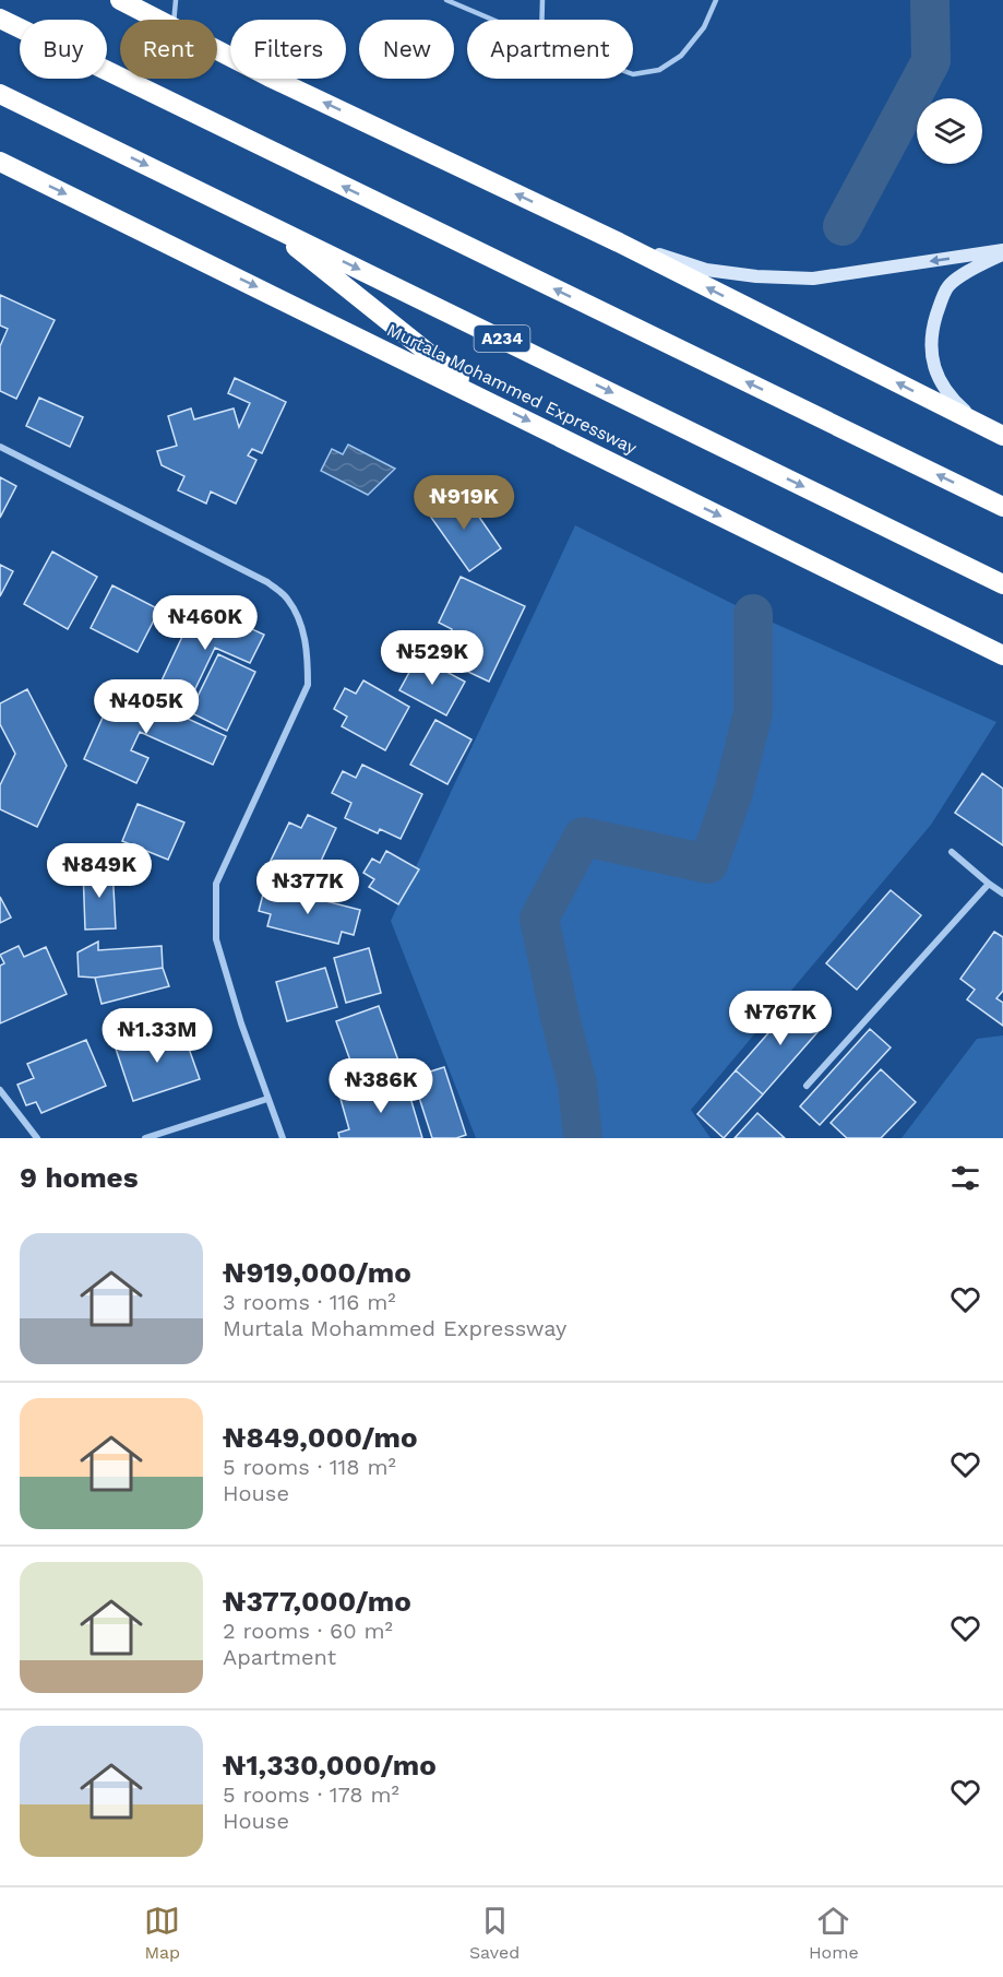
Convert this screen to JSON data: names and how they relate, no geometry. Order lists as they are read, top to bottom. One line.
{"streets":{"highway":["A234","Murtala Mohammed Expressway"]},"page":{"chip":["Buy","Rent","Filters","New","Apartment"],"price":["₦919K","₦460K","₦529K","₦405K","₦849K","₦377K","₦767K","₦1.33M","₦386K"],"heading":"9 homes","list":[{"name":"₦919,000/mo","note":"3 rooms · 116 m² · Murtala Mohammed Expressway"},{"name":"₦849,000/mo","note":"5 rooms · 118 m² · House"},{"name":"₦377,000/mo","note":"2 rooms · 60 m² · Apartment"},{"name":"₦1,330,000/mo","note":"5 rooms · 178 m² · House"}],"tabs":["Map","Saved","Home"]}}
